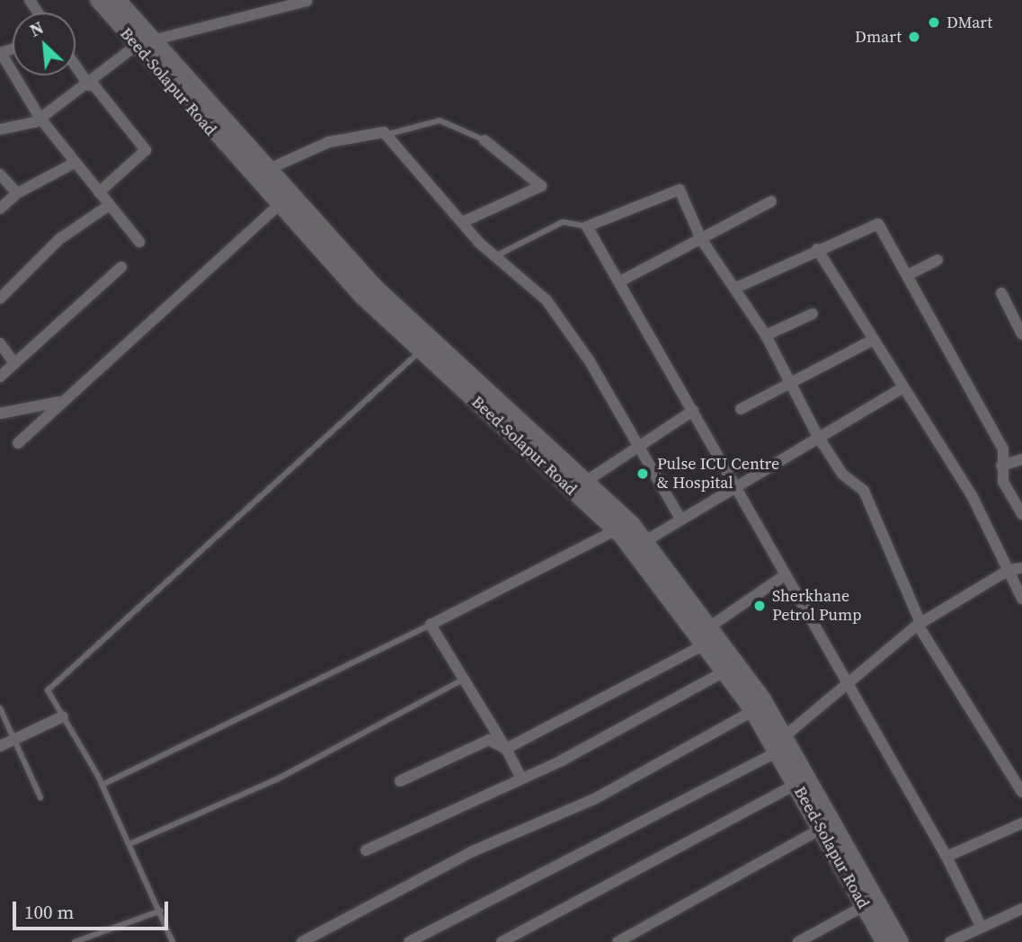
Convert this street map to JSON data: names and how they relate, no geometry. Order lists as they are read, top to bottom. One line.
{"streets":{"main road":["Beed-Solapur Road"]},"places":["DMart","Dmart","Pulse ICU Centre & Hospital","Sherkhane Petrol Pump"],"scale_bar":"100 m","north":"top left"}
